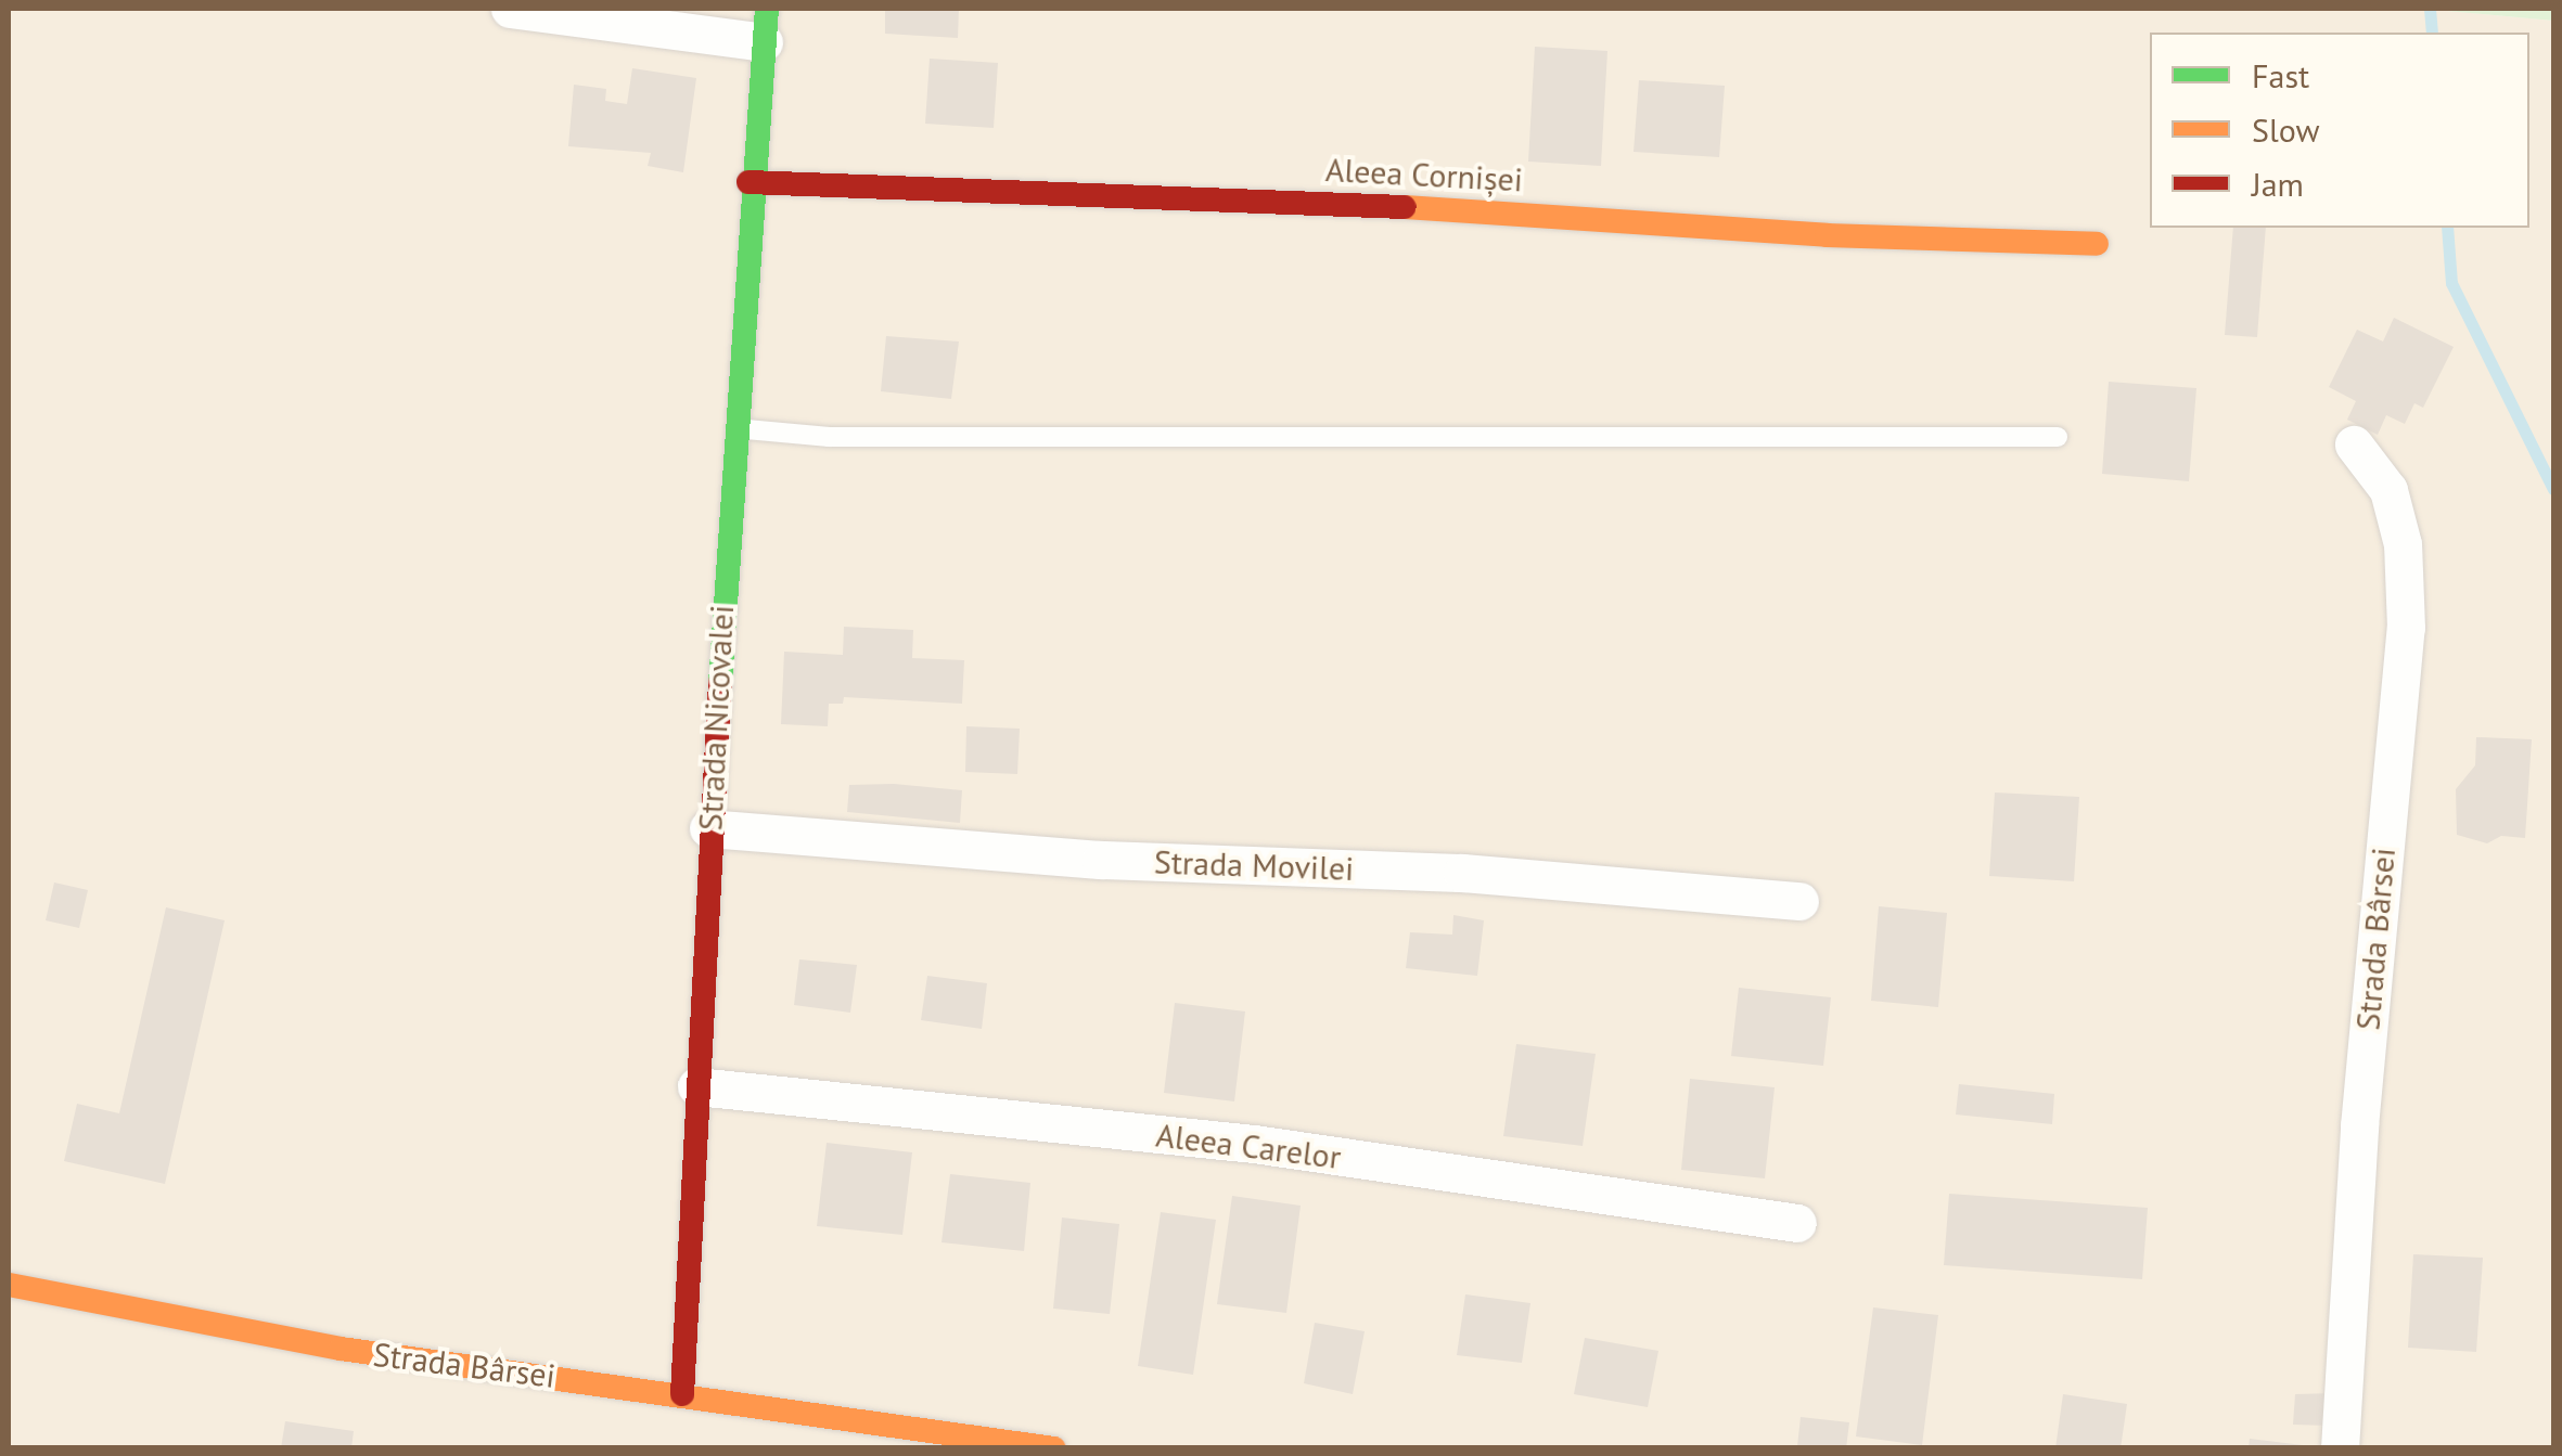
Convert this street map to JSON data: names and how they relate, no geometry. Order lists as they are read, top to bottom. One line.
{"streets":{"street":["Aleea Cornișei","Strada Nicovalei","Strada Movilei","Strada Bârsei","Aleea Carelor"]},"crossings":[["Aleea Cornișei","Strada Nicovalei"],["Strada Nicovalei","Strada Movilei"],["Strada Nicovalei","Strada Bârsei"],["Strada Nicovalei","Aleea Carelor"]],"legend":["Fast","Slow","Jam"]}
